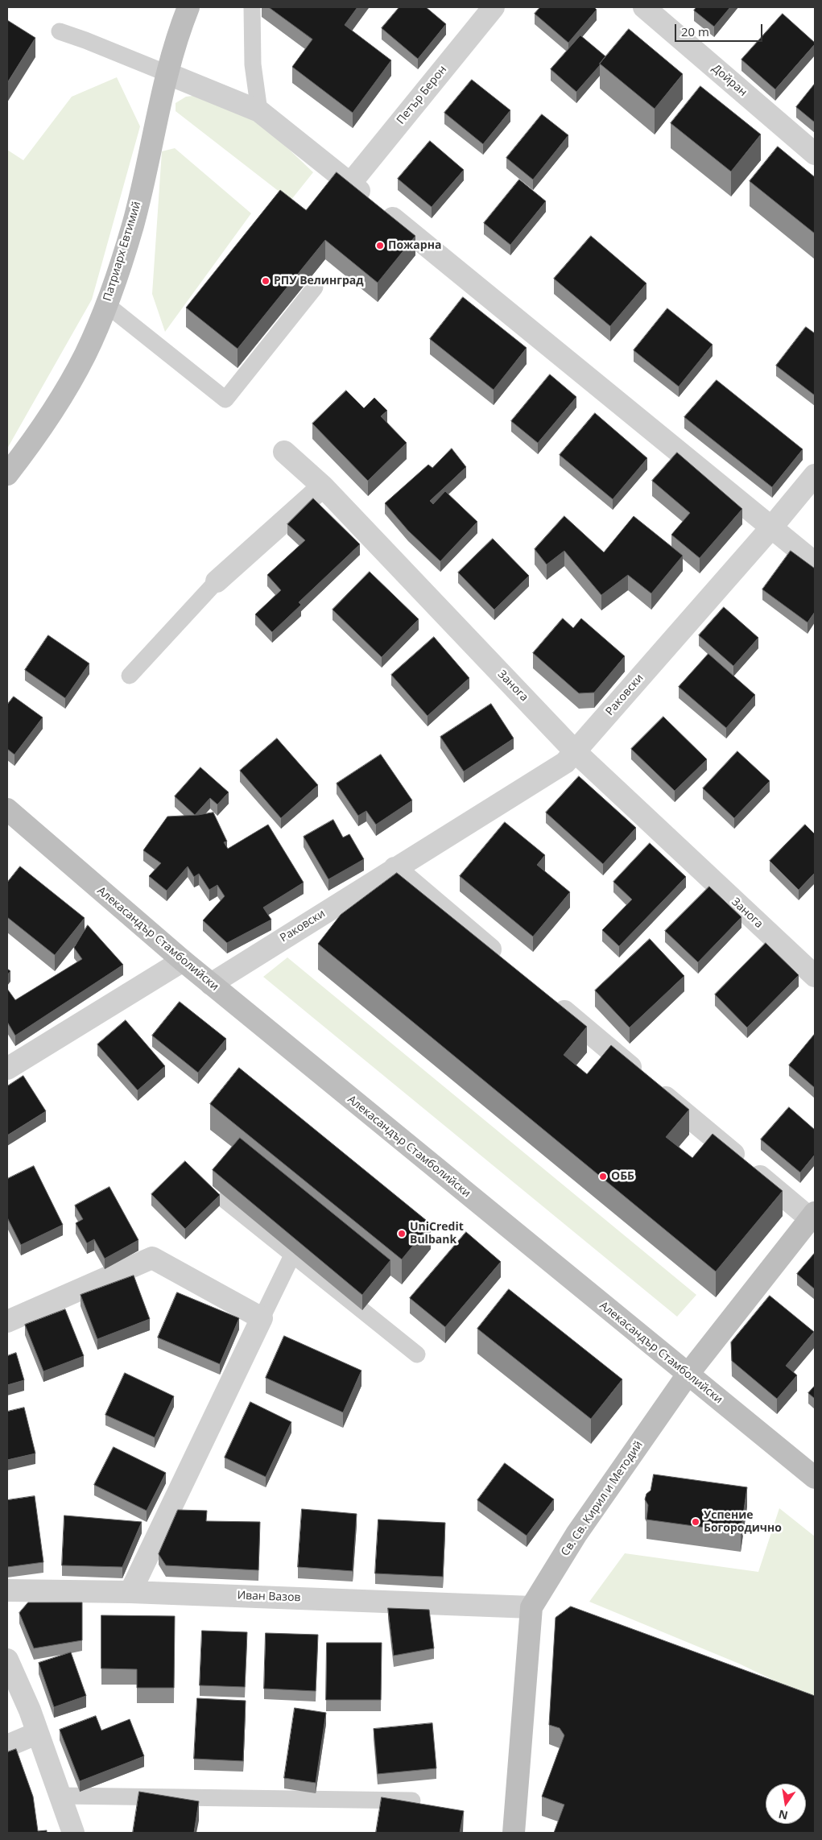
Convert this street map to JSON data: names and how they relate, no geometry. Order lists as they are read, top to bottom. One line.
{"streets":{"street":["Дойран","Петър Берон","Патриарх Евтимий","Занога","Раковски","Алекасандър Стамболийски","Св. Св. Кирил и Методий","Иван Вазов"]},"crossings":[["Занога","Раковски"],["Раковски","Алекасандър Стамболийски"],["Алекасандър Стамболийски","Св. Св. Кирил и Методий"],["Св. Св. Кирил и Методий","Иван Вазов"]],"places":["Пожарна","РПУ Велинград","ОББ","UniCredit Bulbank","Успение Богородично"],"scale_bar":"20 m","north":"bottom"}
